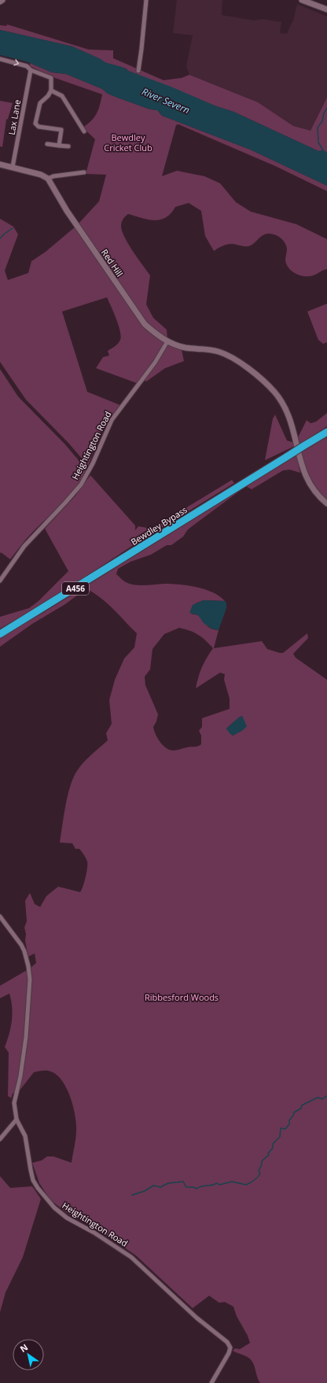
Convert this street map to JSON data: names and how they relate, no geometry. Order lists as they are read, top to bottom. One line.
{"streets":{"highway":["Bewdley Bypass","A456"],"main road":["Red Hill"],"street":["Lax Lane","Heightington Road"]},"crossings":[["Red Hill","Heightington Road"]],"water":["River Severn"],"parks":["Bewdley Cricket Club","Ribbesford Woods"],"north":"top left"}
